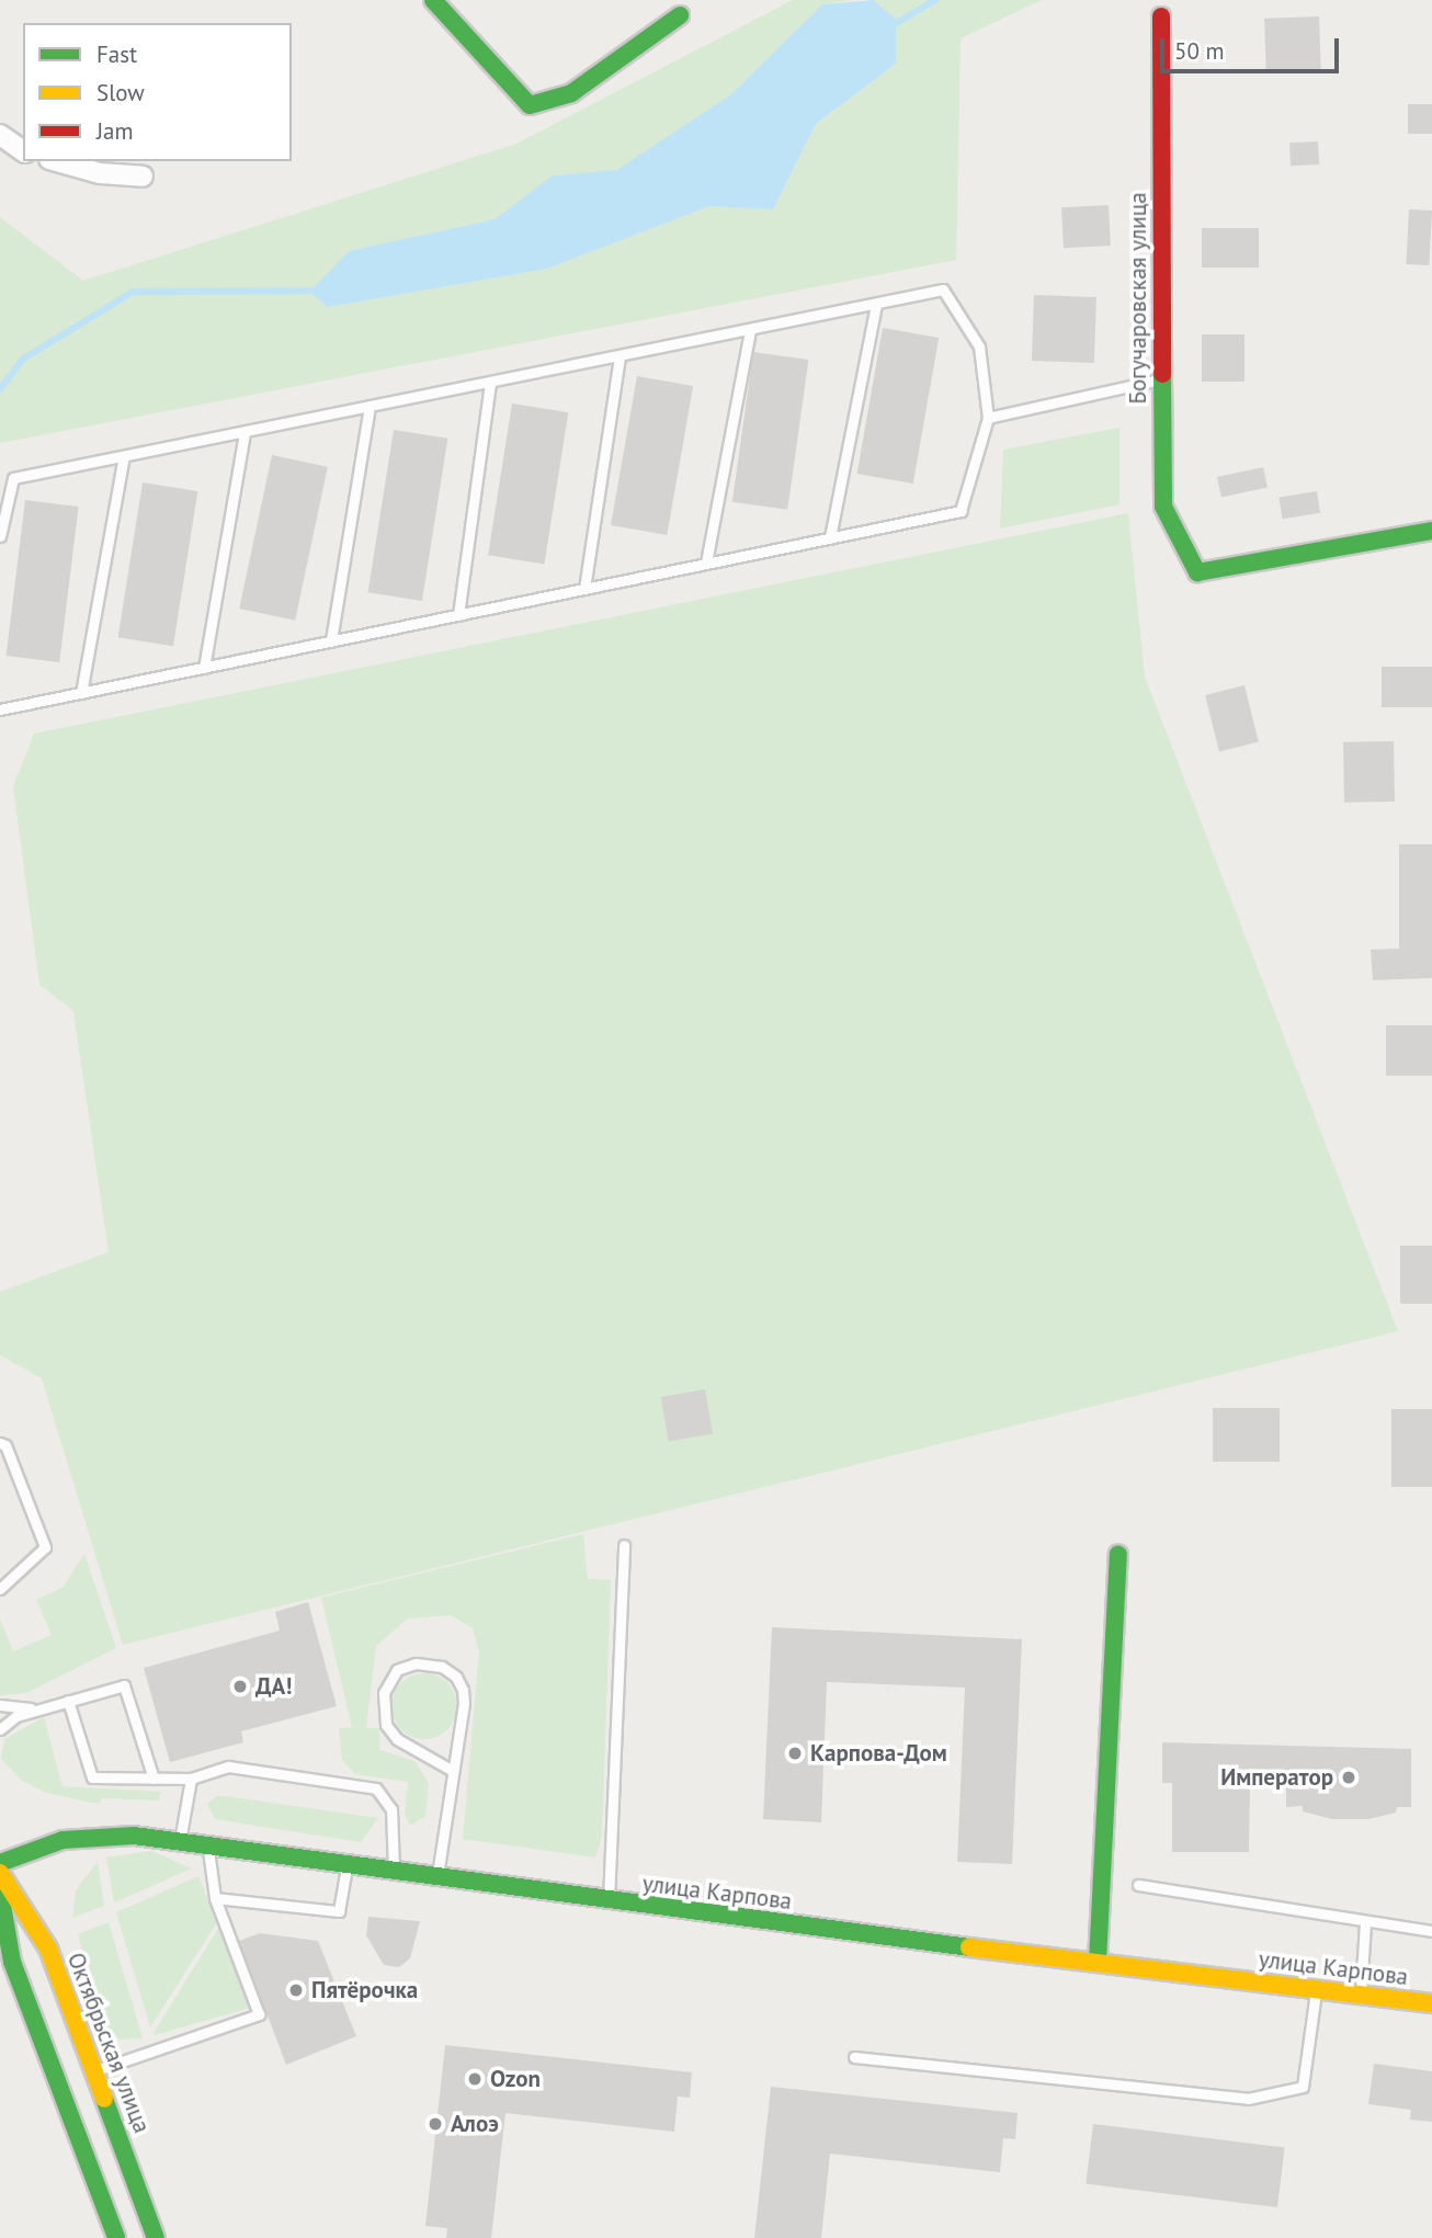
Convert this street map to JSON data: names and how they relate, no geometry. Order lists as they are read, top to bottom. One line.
{"streets":{"main road":["Богучаровская улица","улица Карпова","Октябрьская улица"]},"places":["ДА!","Карпова-Дом","Император","Пятёрочка","Ozon","Алоэ"],"legend":["Fast","Slow","Jam"],"scale_bar":"50 m"}
